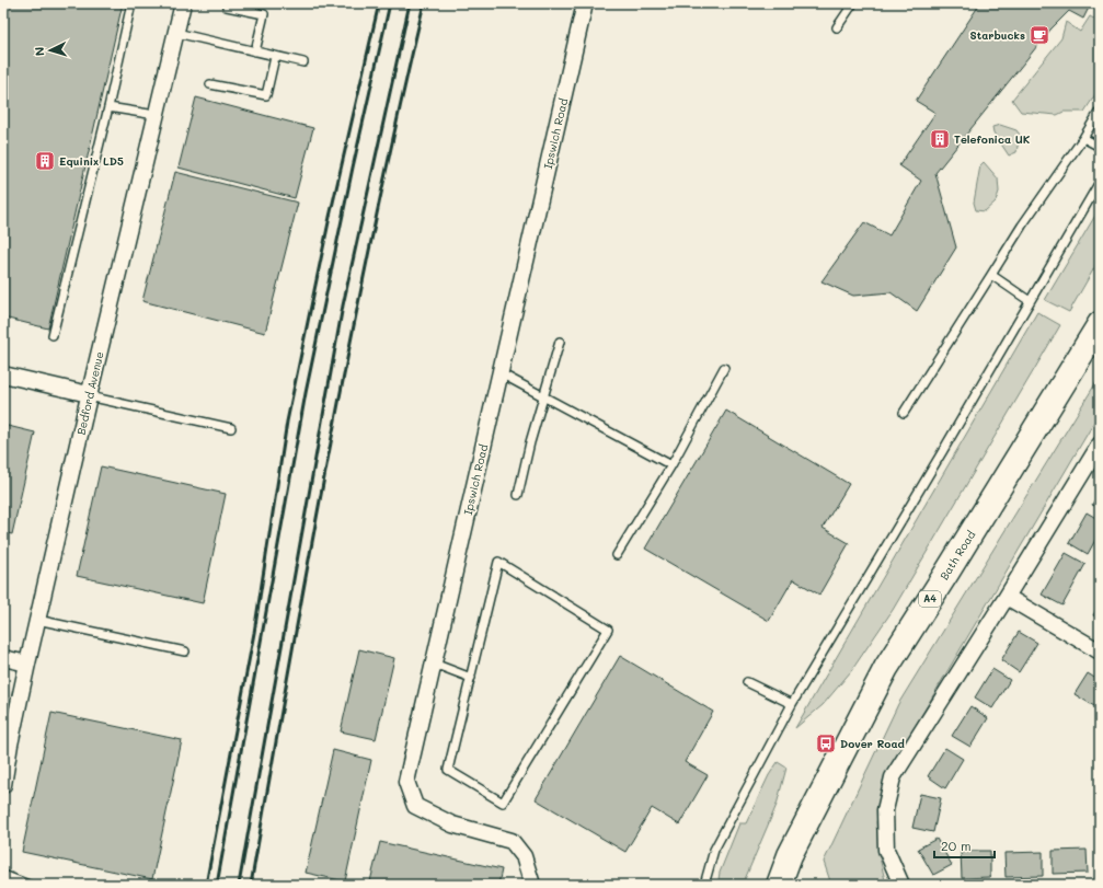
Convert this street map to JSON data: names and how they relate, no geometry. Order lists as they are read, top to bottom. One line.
{"streets":{"main road":["Bath Road","A4"],"street":["Ipswich Road","Bedford Avenue"]},"places":{"cafe":["Starbucks"],"building":["Telefonica UK","Equinix LD5"],"bus stop":["Dover Road"]},"scale_bar":"20 m","north":"left"}
